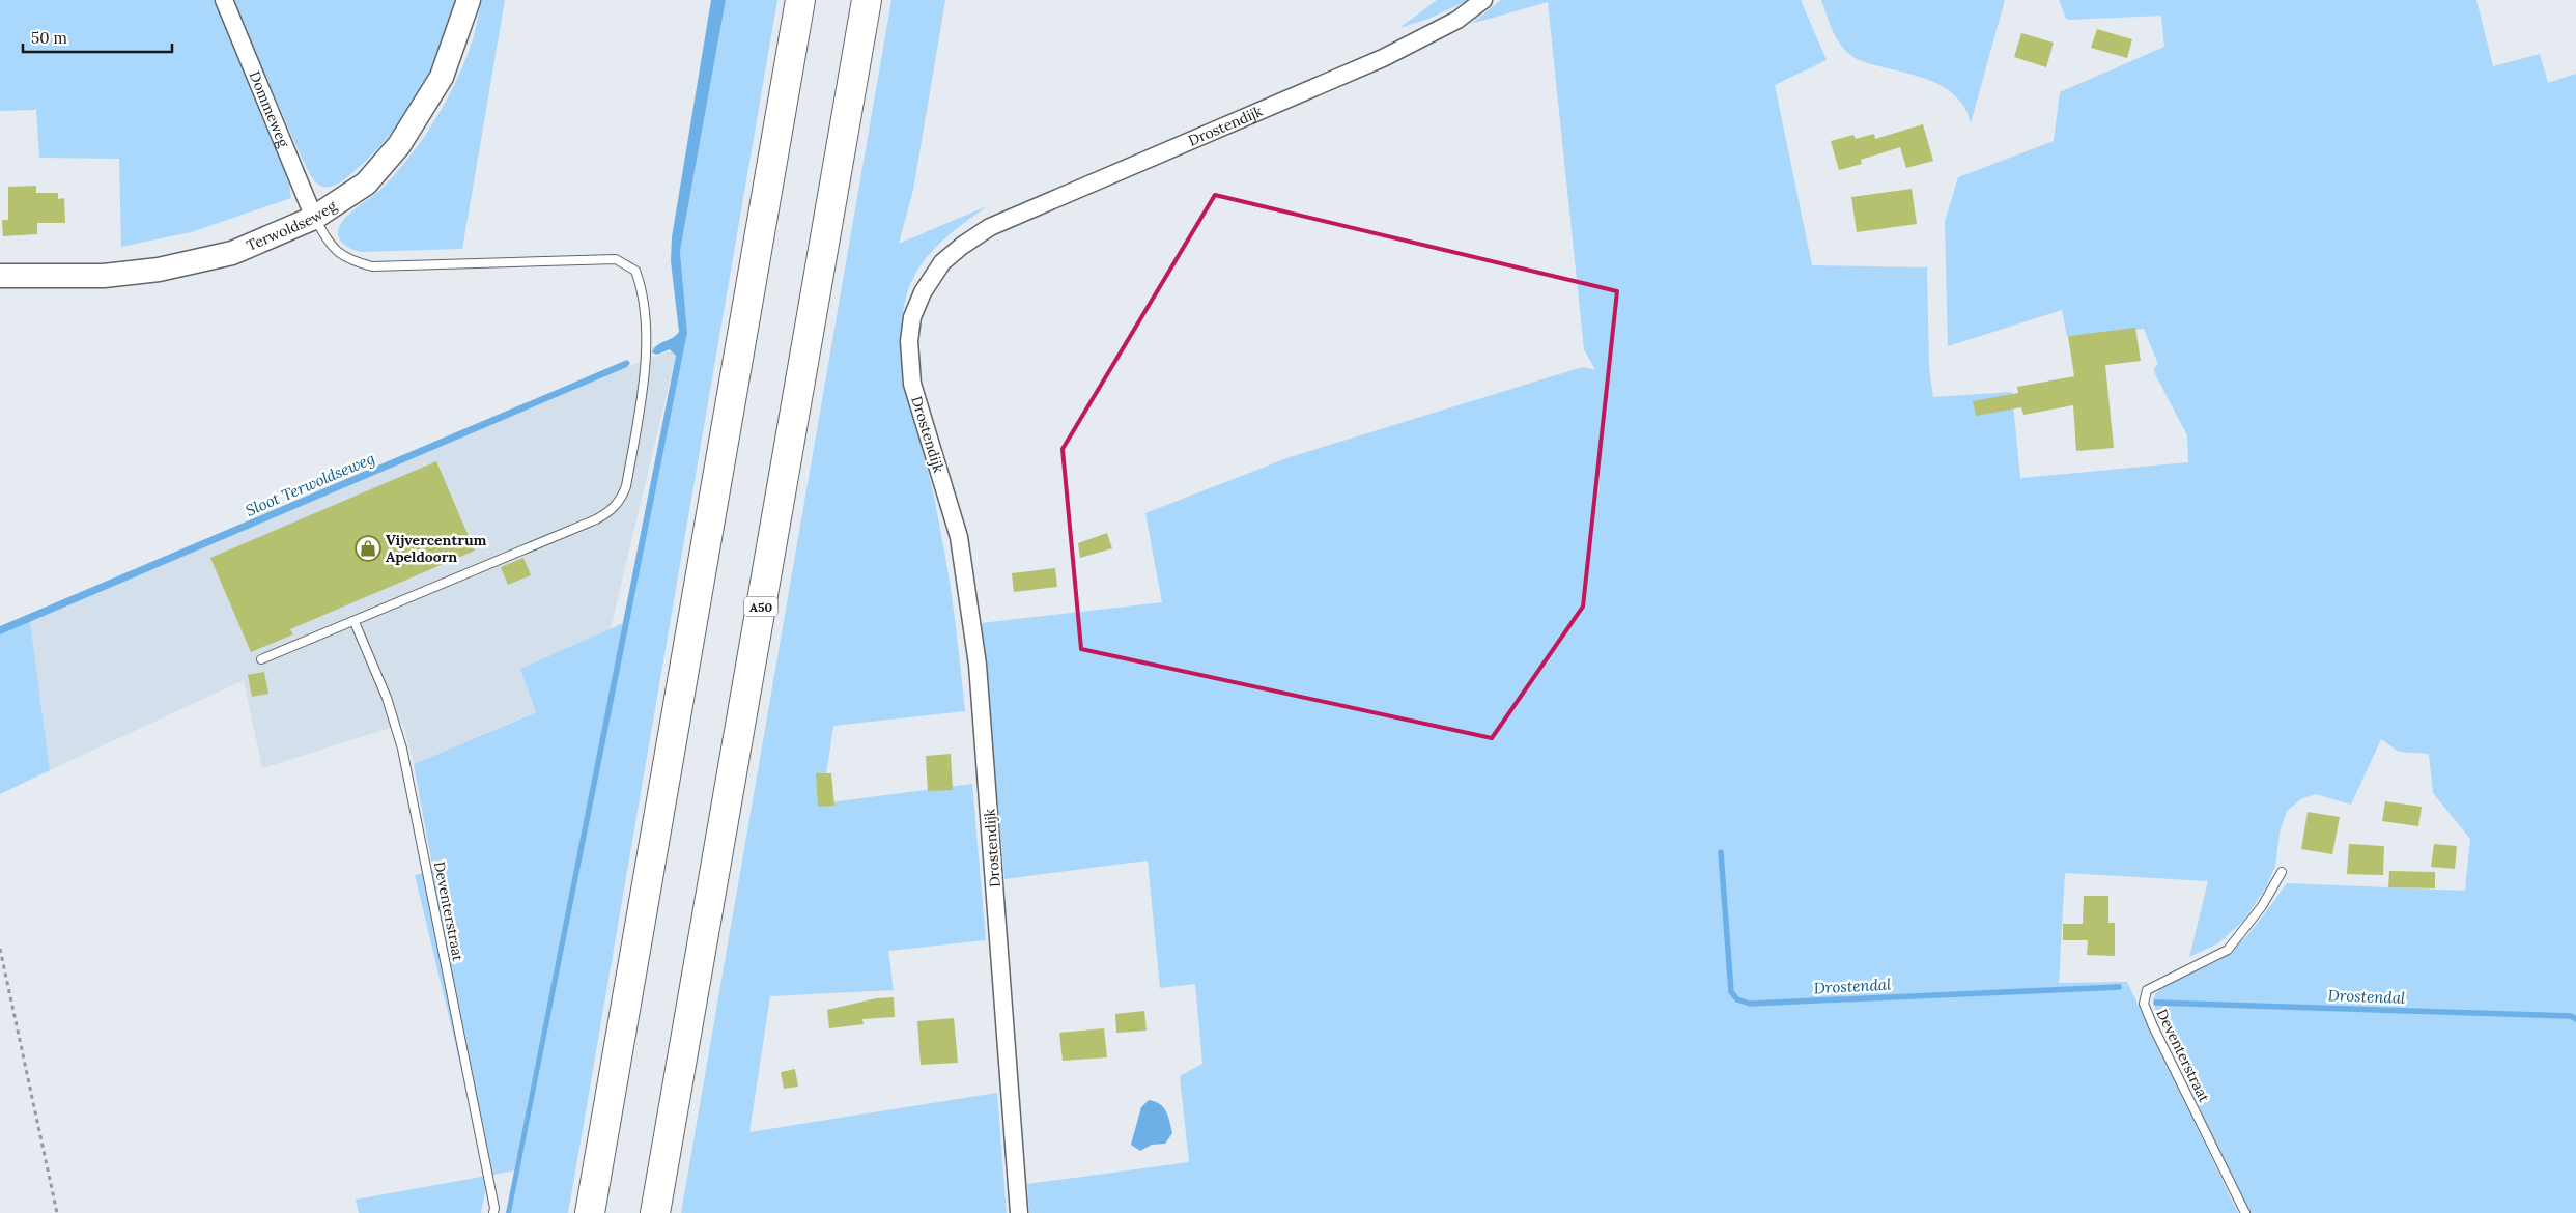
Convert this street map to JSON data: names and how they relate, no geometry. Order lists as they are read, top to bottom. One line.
{"streets":{"highway":["A50"],"street":["Dommeweg","Drostendijk","Terwoldseweg"],"lane":["Deventerstraat"]},"crossings":[["Dommeweg","Terwoldseweg"]],"water":["Sloot Terwoldseweg","Drostendal"],"places":{"shop":["Vijvercentrum Apeldoorn"]},"scale_bar":"50 m"}
